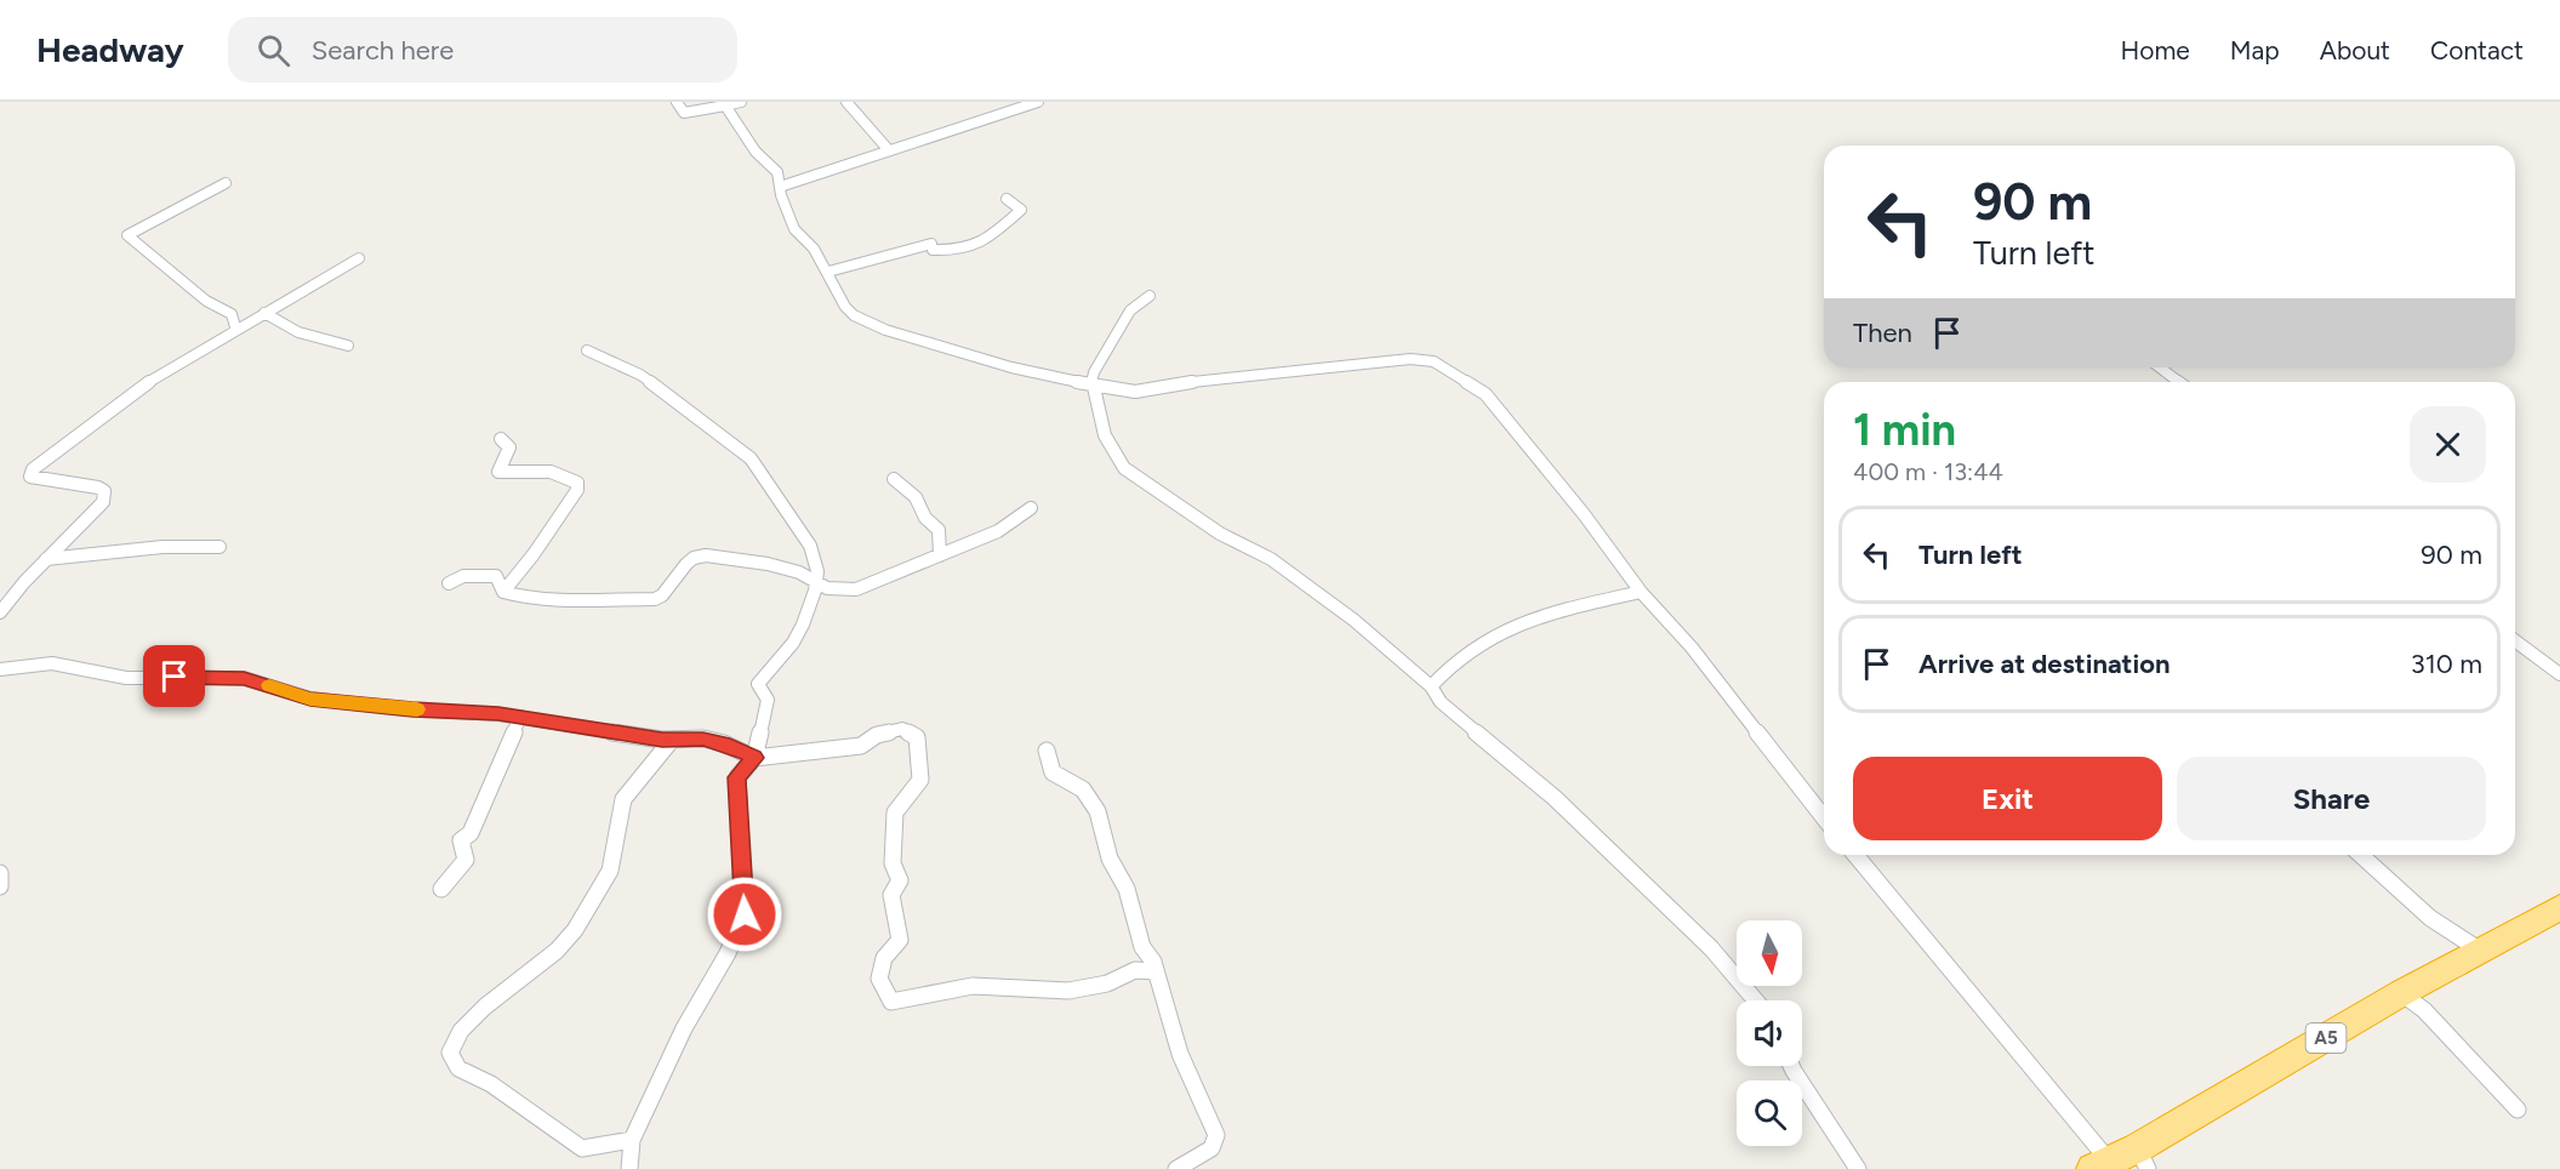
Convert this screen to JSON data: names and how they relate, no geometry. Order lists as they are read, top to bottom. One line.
{"streets":{"highway":["A5"]},"north":"bottom","page":{"header":"Headway","search":"Search here","nav":["Home","Map","About","Contact"],"turn":["90 m","Turn left"],"then":"Then","heading":["1 min","400 m · 13:44"],"list":[{"name":"Turn left","value":"90 m"},{"name":"Arrive at destination","value":"310 m"}],"buttons":["Exit","Share"]}}
